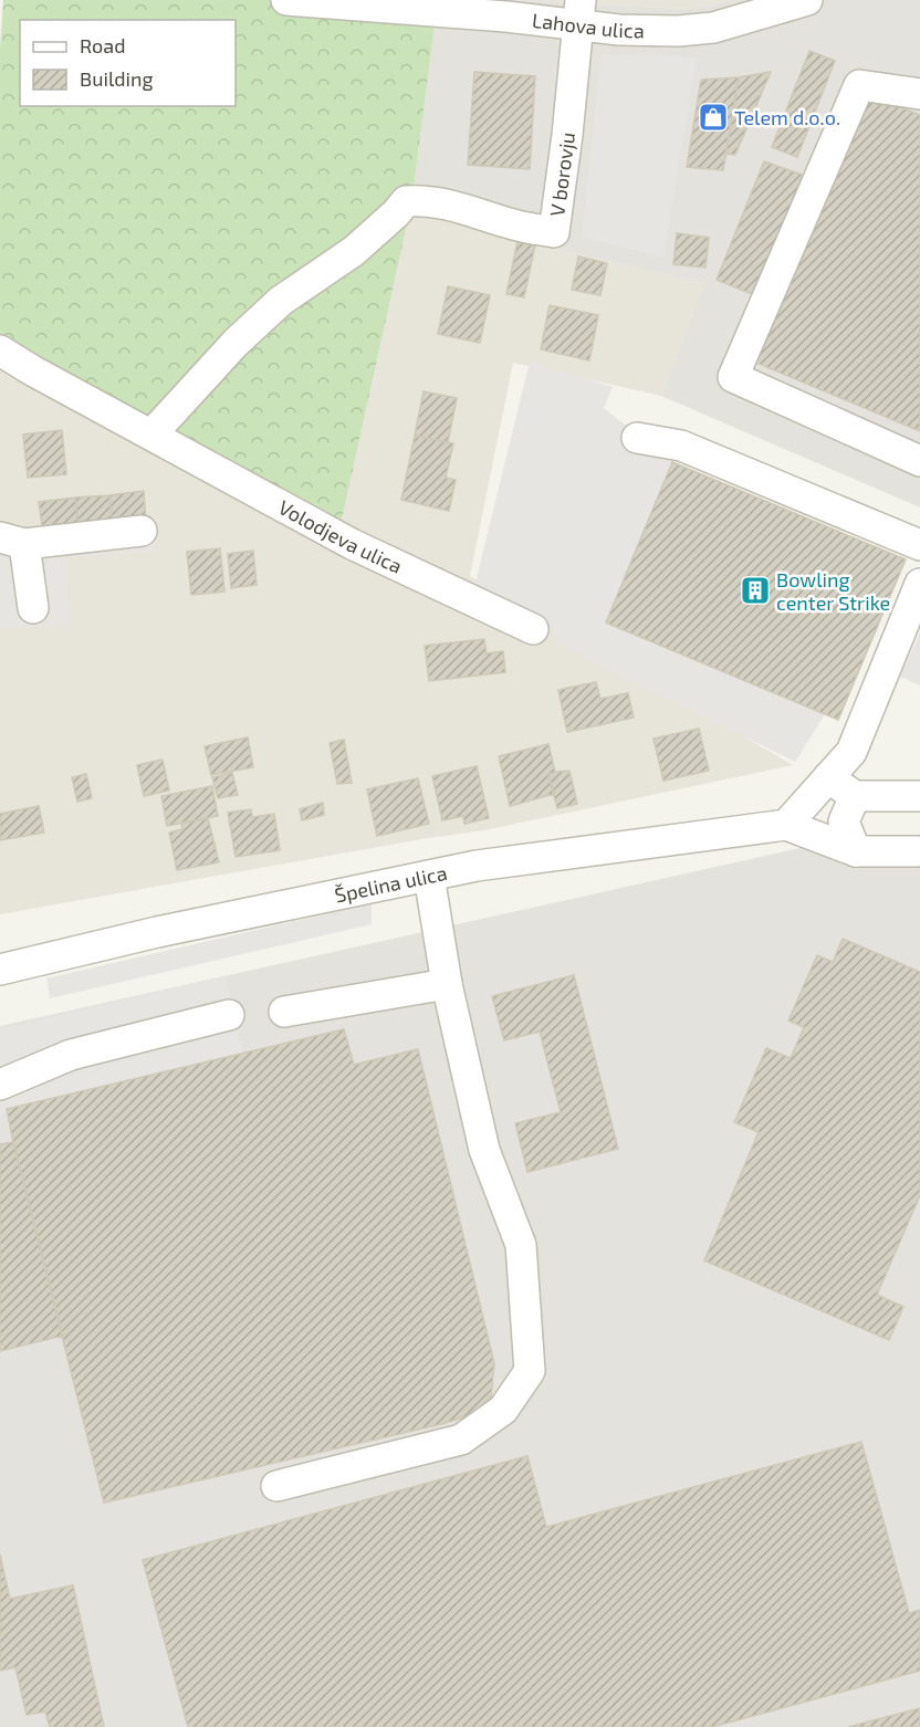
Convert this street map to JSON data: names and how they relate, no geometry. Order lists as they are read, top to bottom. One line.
{"streets":{"street":["Lahova ulica","V borovju","Volodjeva ulica","Špelina ulica"]},"crossings":[["Lahova ulica","V borovju"],["V borovju","Volodjeva ulica"]],"places":{"shop":["Telem d.o.o."],"building":["Bowling center Strike"]},"legend":["Road","Building"]}
